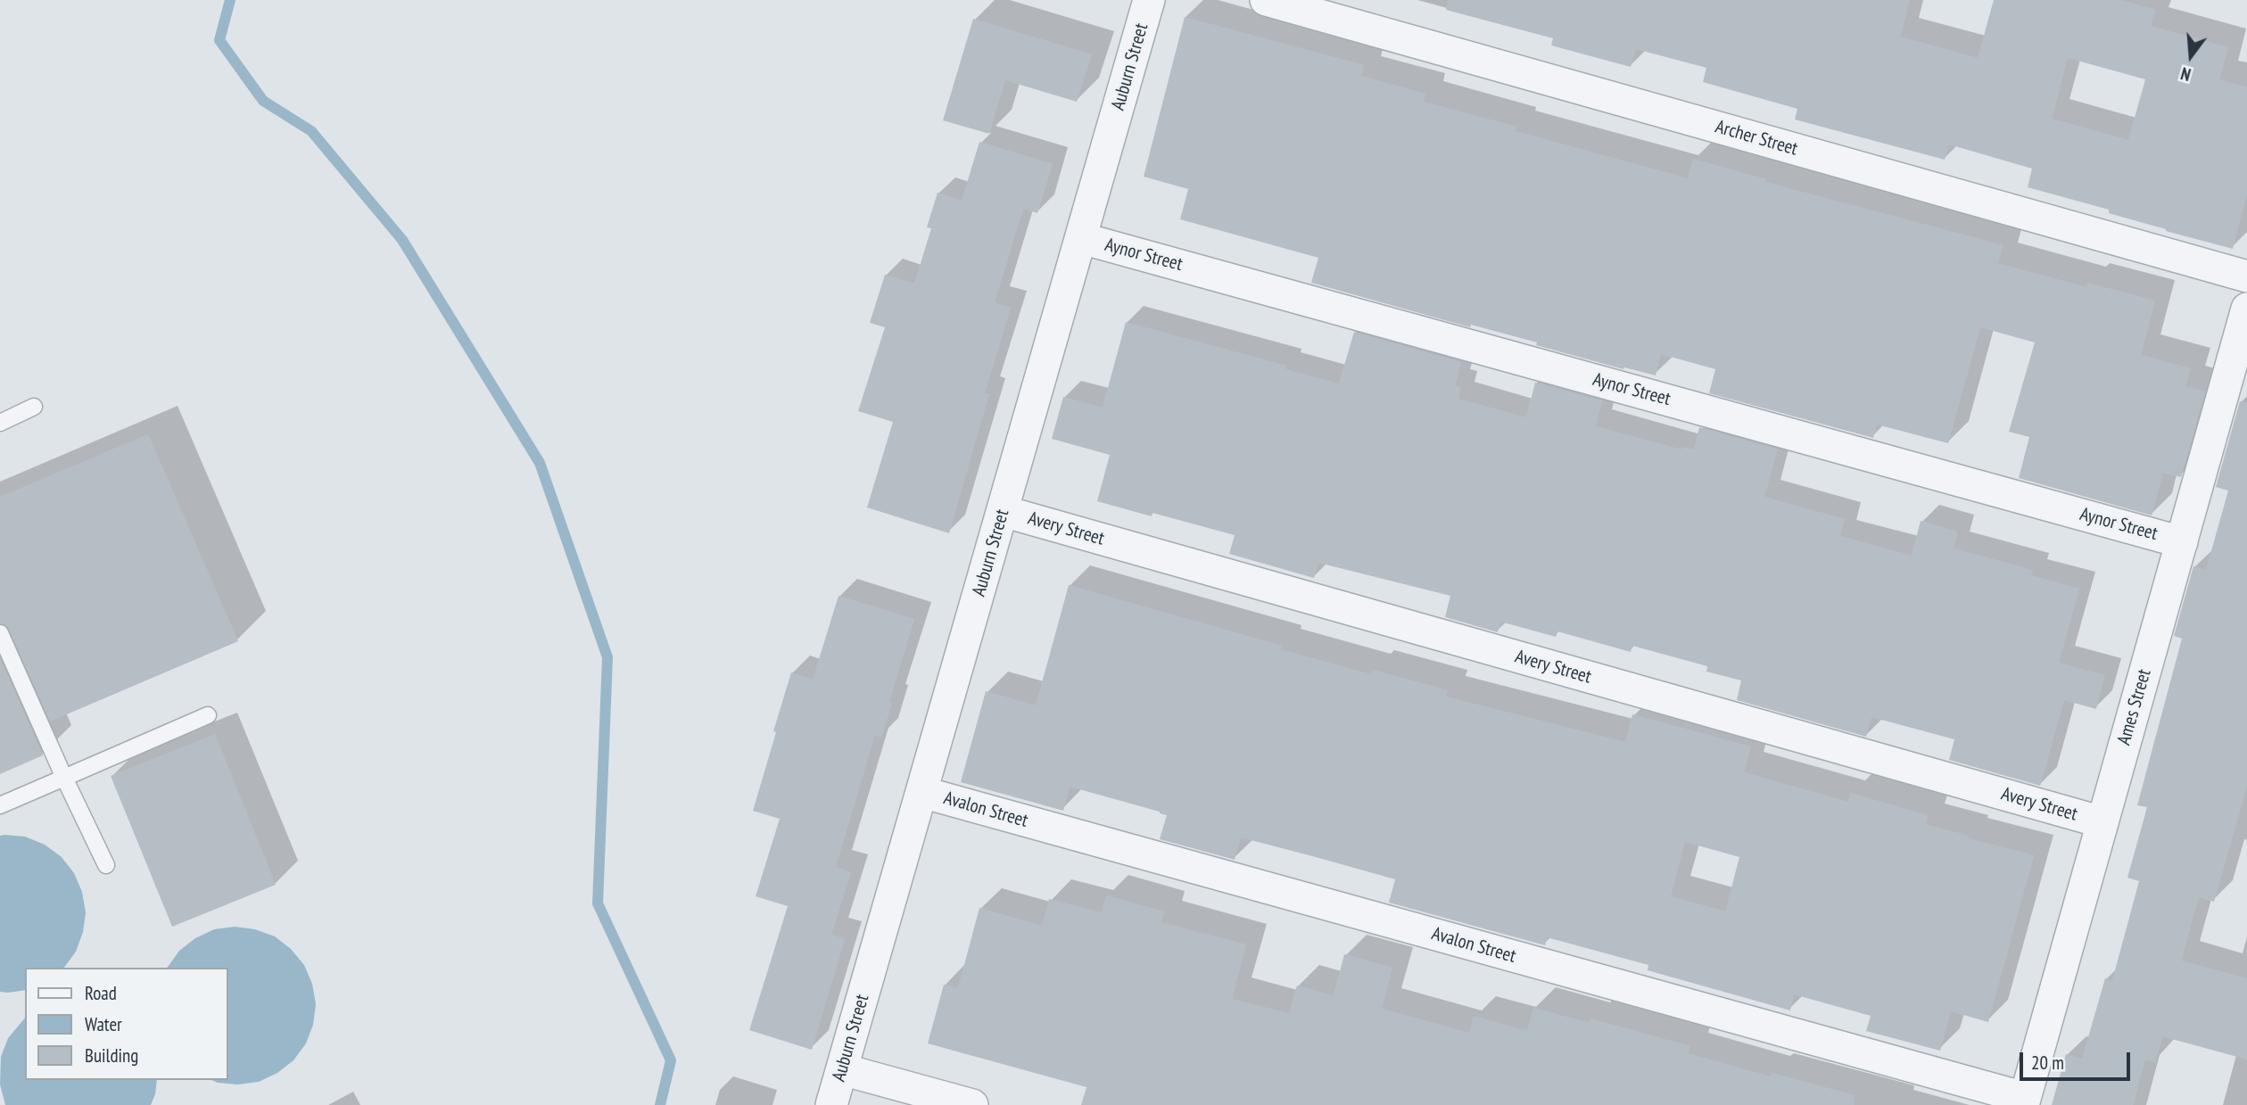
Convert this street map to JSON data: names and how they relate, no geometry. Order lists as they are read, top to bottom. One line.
{"streets":{"street":["Auburn Street","Archer Street","Aynor Street","Avery Street","Ames Street","Avalon Street"]},"crossings":[["Auburn Street","Aynor Street"],["Auburn Street","Avery Street"],["Auburn Street","Avalon Street"],["Aynor Street","Ames Street"],["Avery Street","Ames Street"],["Ames Street","Avalon Street"]],"legend":["Road","Water","Building"],"scale_bar":"20 m","north":"bottom"}
